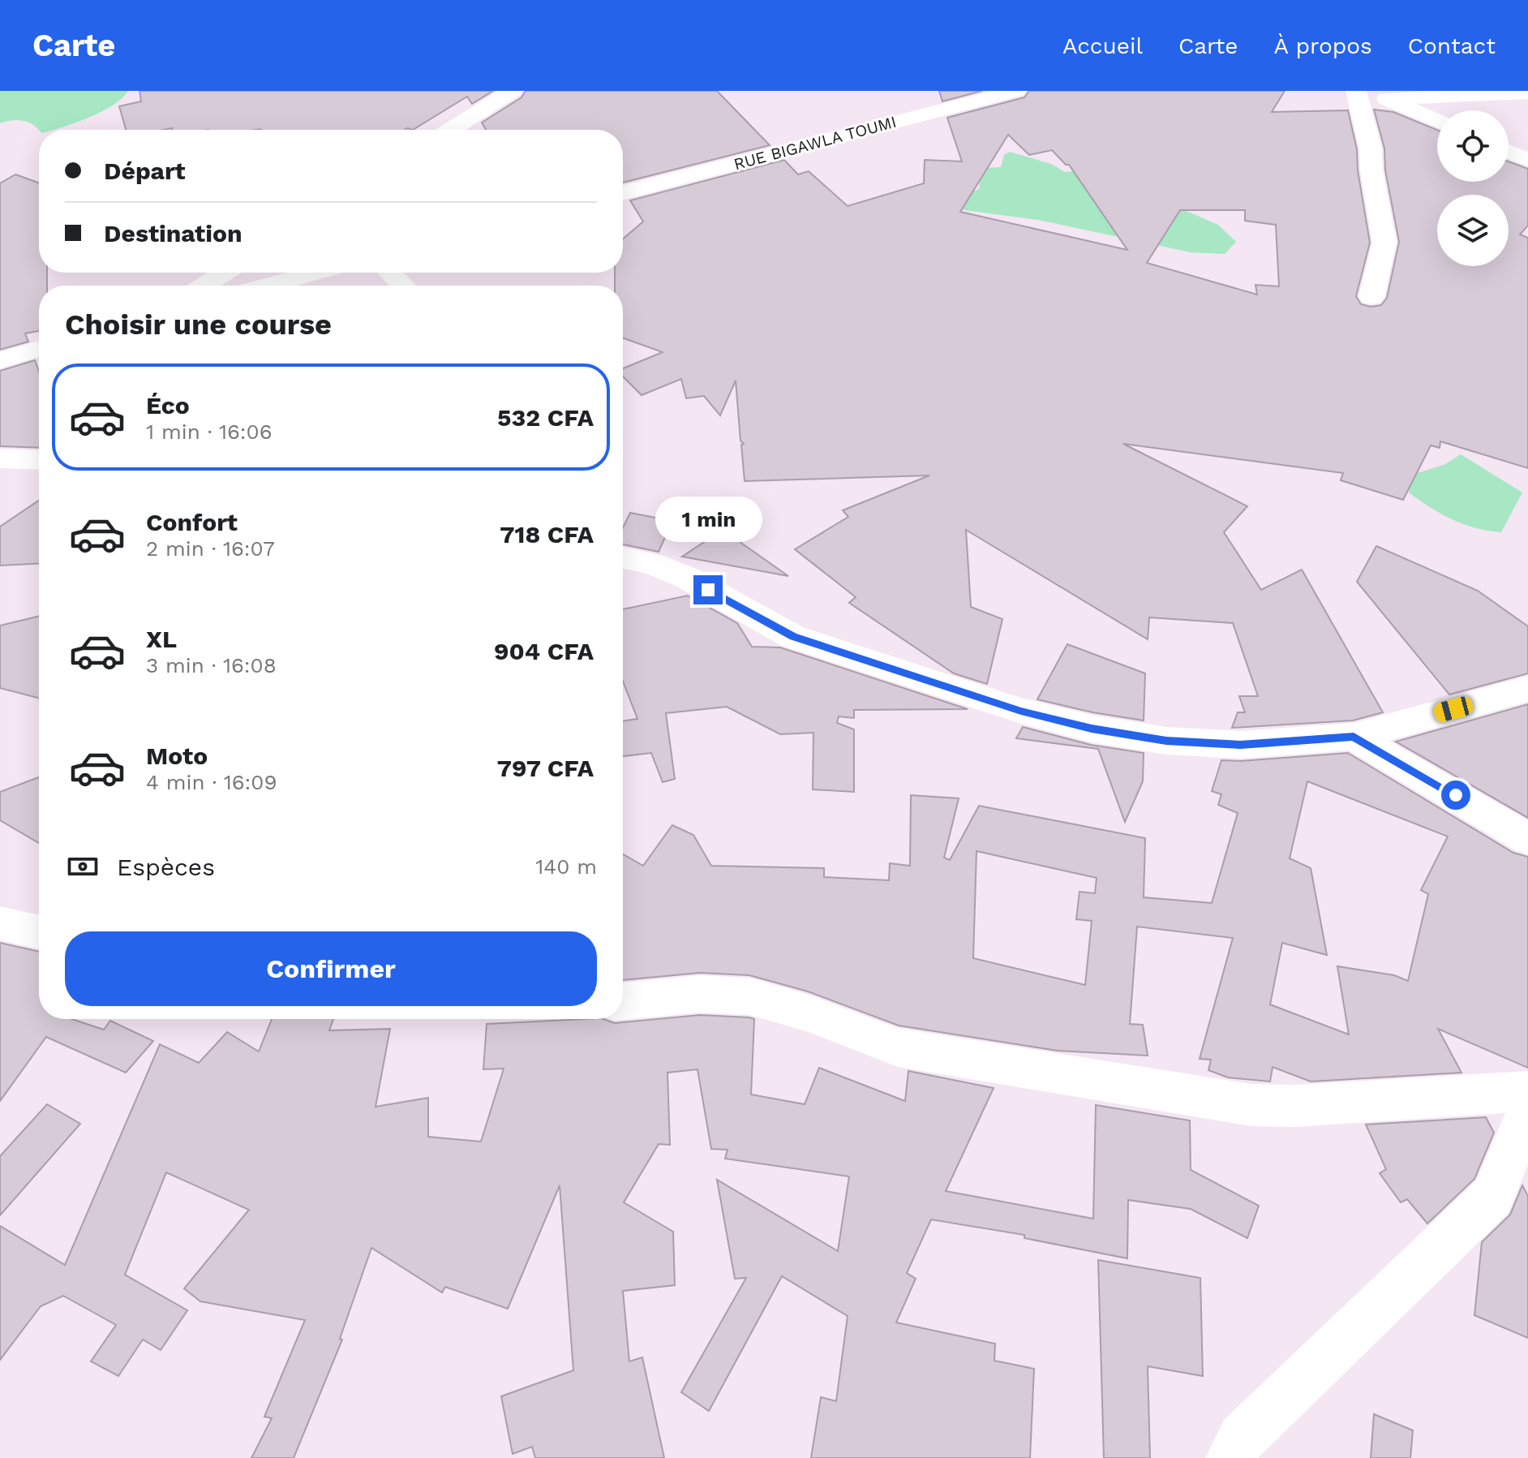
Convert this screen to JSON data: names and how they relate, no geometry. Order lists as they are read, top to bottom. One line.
{"streets":{"street":["RUE BIGAWLA TOUMI"]},"page":{"header":"Carte","nav":["Accueil","Carte","À propos","Contact"],"banner":["Départ","Destination"],"heading":"Choisir une course","list":[{"name":"Éco","note":"1 min · 16:06","value":"532 CFA"},{"name":"Confort","note":"2 min · 16:07","value":"718 CFA"},{"name":"XL","note":"3 min · 16:08","value":"904 CFA"},{"name":"Moto","note":"4 min · 16:09","value":"797 CFA"}],"bubble":"1 min","pay":["Espèces","140 m"],"buttons":"Confirmer"}}
